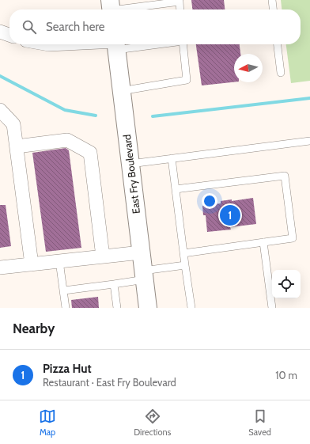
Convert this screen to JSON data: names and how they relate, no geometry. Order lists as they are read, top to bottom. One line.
{"streets":{"main road":["East Fry Boulevard"]},"north":"left","page":{"search":"Search here","pins":"1","heading":"Nearby","list":[{"mark":"1","name":"Pizza Hut","note":"Restaurant · East Fry Boulevard","value":"10 m"}],"nav":["Map","Directions","Saved"]}}
